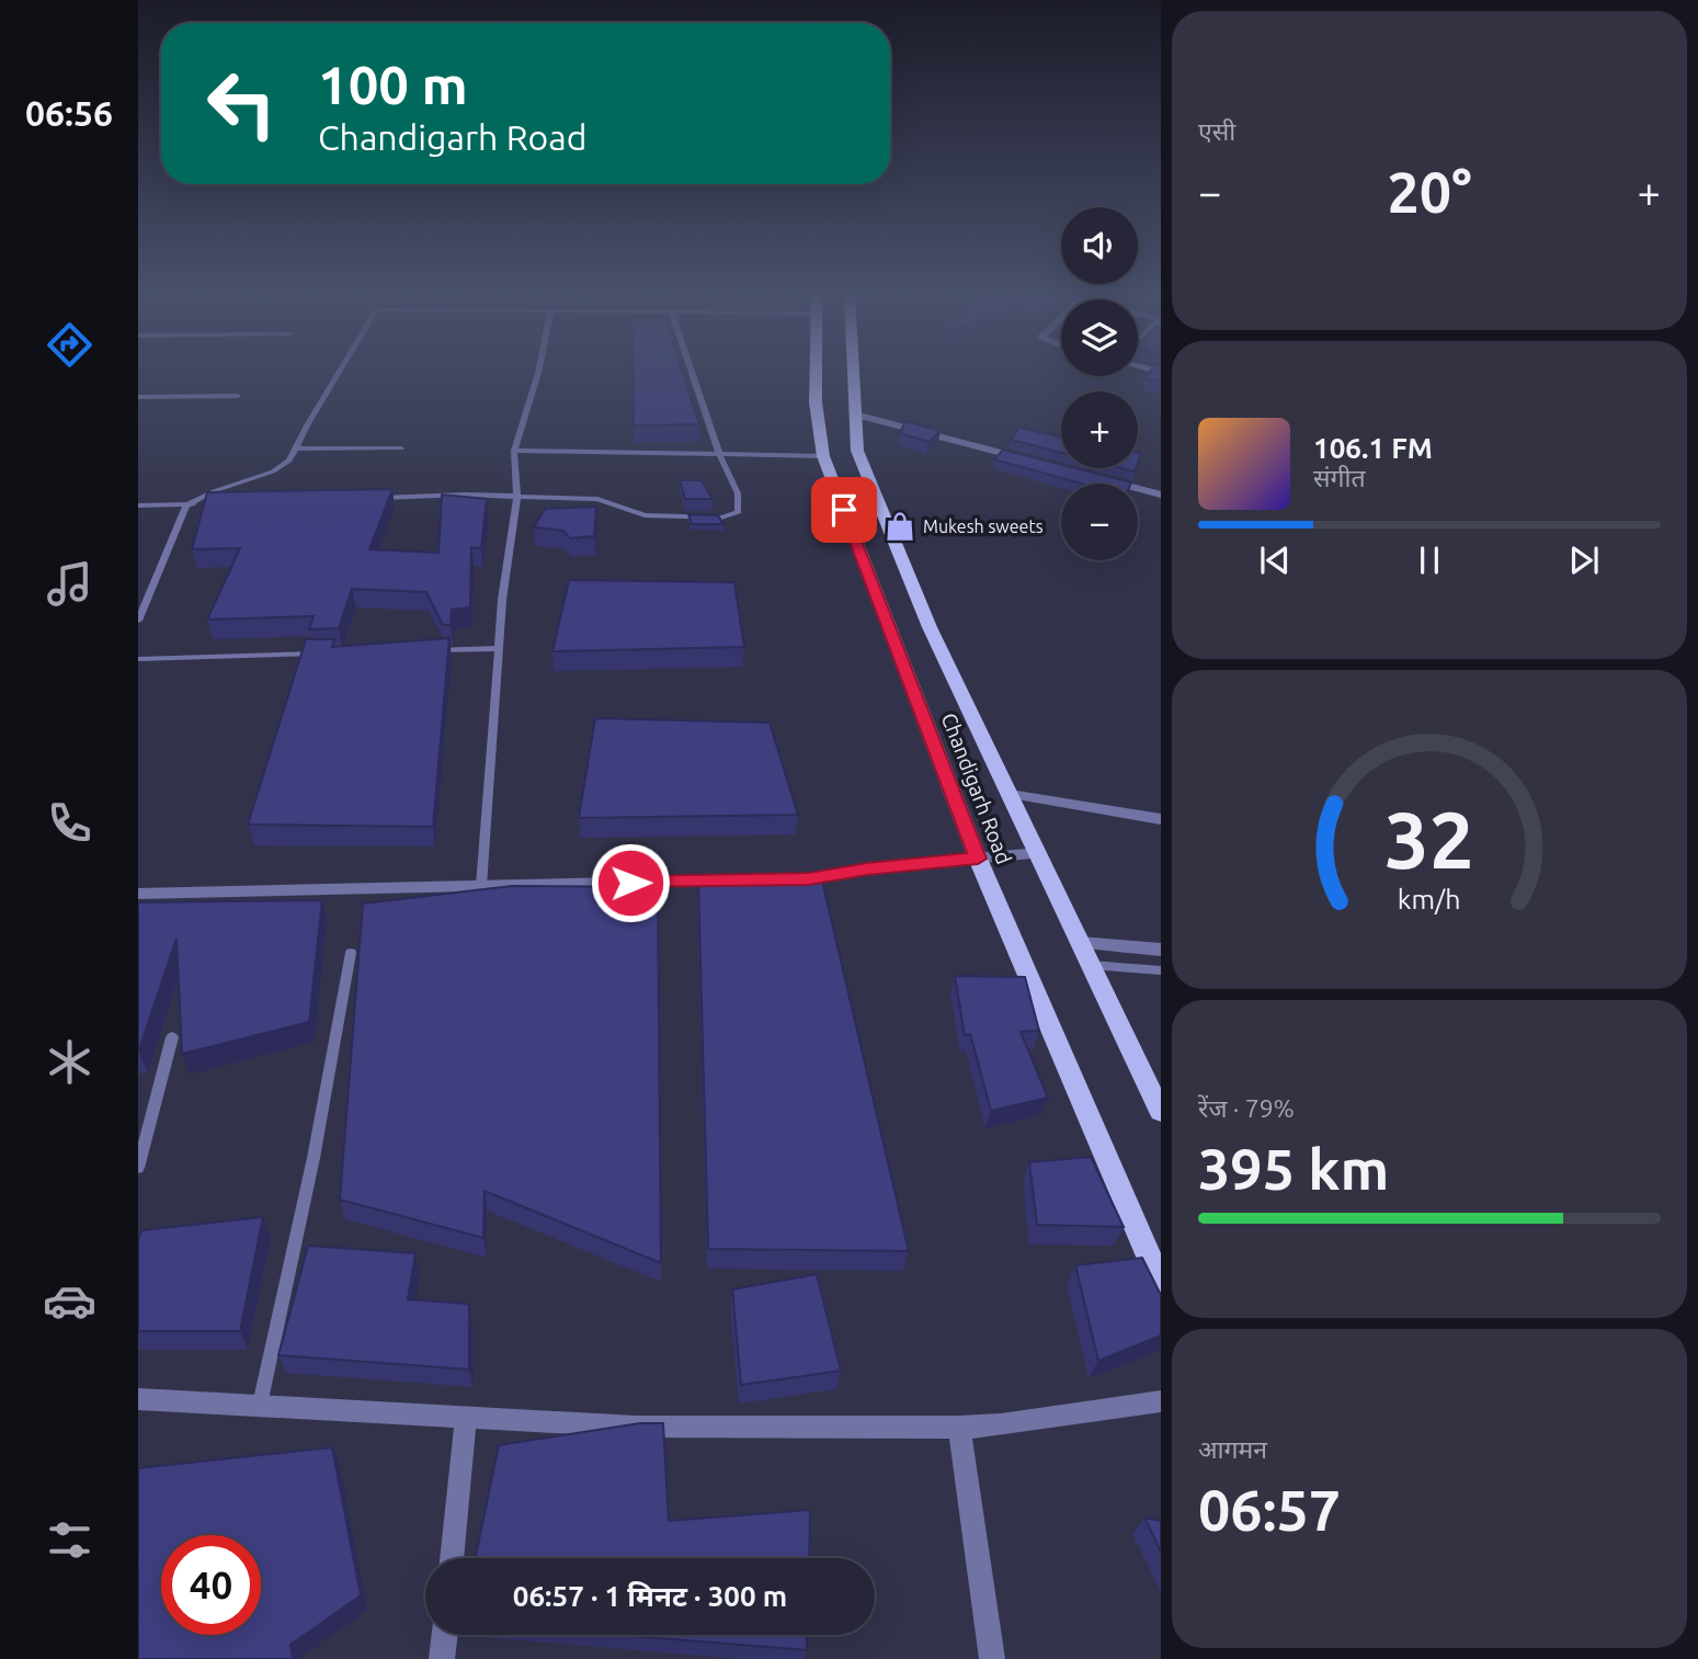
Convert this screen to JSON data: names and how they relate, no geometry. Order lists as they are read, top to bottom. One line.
{"streets":{"main road":["Chandigarh Road"]},"places":{"shop":["Mukesh sweets"]},"page":{"tabs":"06:56","tile":["एसी",["रेंज · 79%","395 km"],["आगमन","06:57"]],"turn":["100 m","Chandigarh Road"],"heat":["−","20°","+"],"map_buttons":["+","−"],"song":["106.1 FM","संगीत"],"limit":"40","trip":"06:57 · 1 मिनट · 300 m","gauge":["32","km/h"]}}
